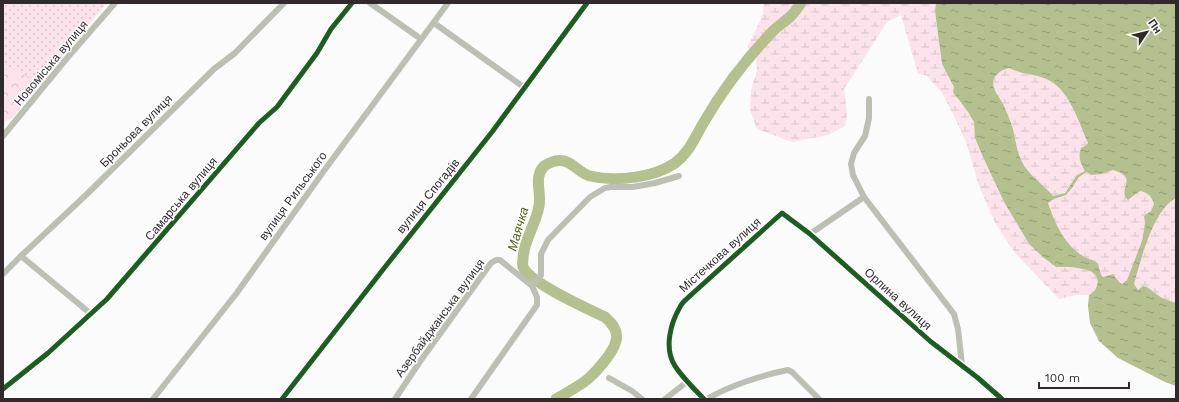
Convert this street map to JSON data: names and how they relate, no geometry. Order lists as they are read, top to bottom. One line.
{"streets":{"street":["Новоміська вулиця","Броньова вулиця","вулиця Рильського","вулиця Спогадів","Самарська вулиця","Містечкова вулиця","Орлина вулиця","Азербайджанська вулиця"]},"crossings":[["Містечкова вулиця","Орлина вулиця"]],"water":["Маячка"],"scale_bar":"100 m","north":"top right"}
